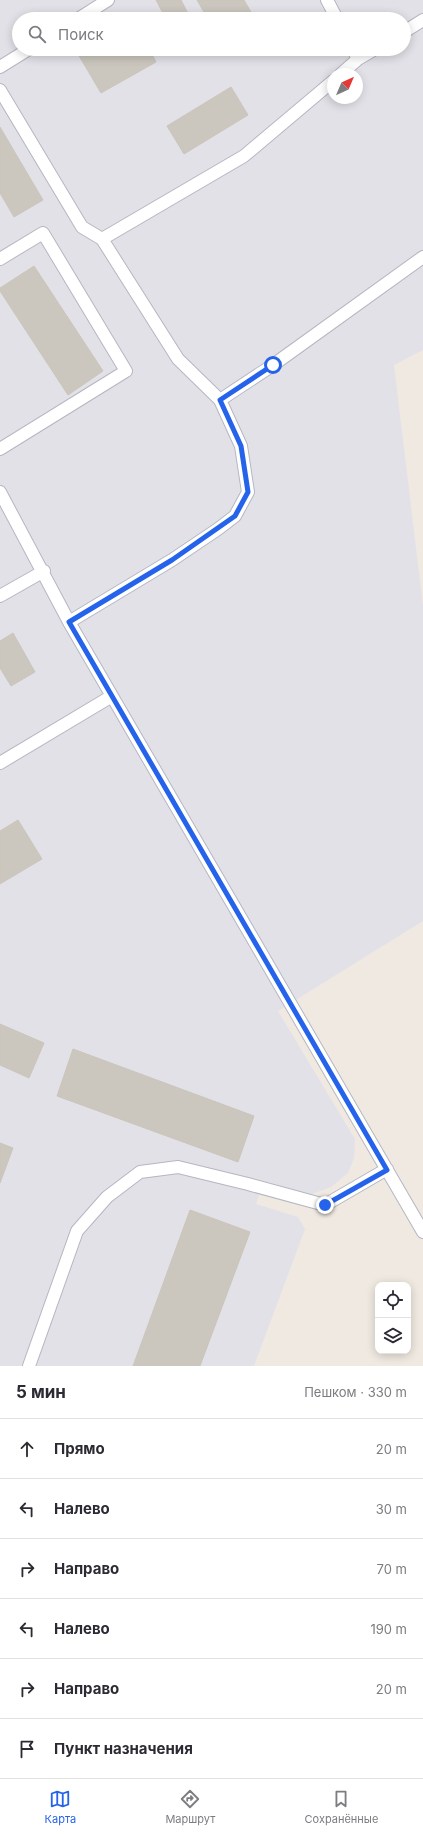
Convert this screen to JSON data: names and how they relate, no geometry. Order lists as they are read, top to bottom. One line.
{"north":"top right","page":{"search":"Поиск","heading":["5 мин","Пешком · 330 m"],"list":[["Прямо","20 m"],["Налево","30 m"],["Направо","70 m"],["Налево","190 m"],["Направо","20 m"],"Пункт назначения"],"nav":["Карта","Маршрут","Сохранённые"]}}
